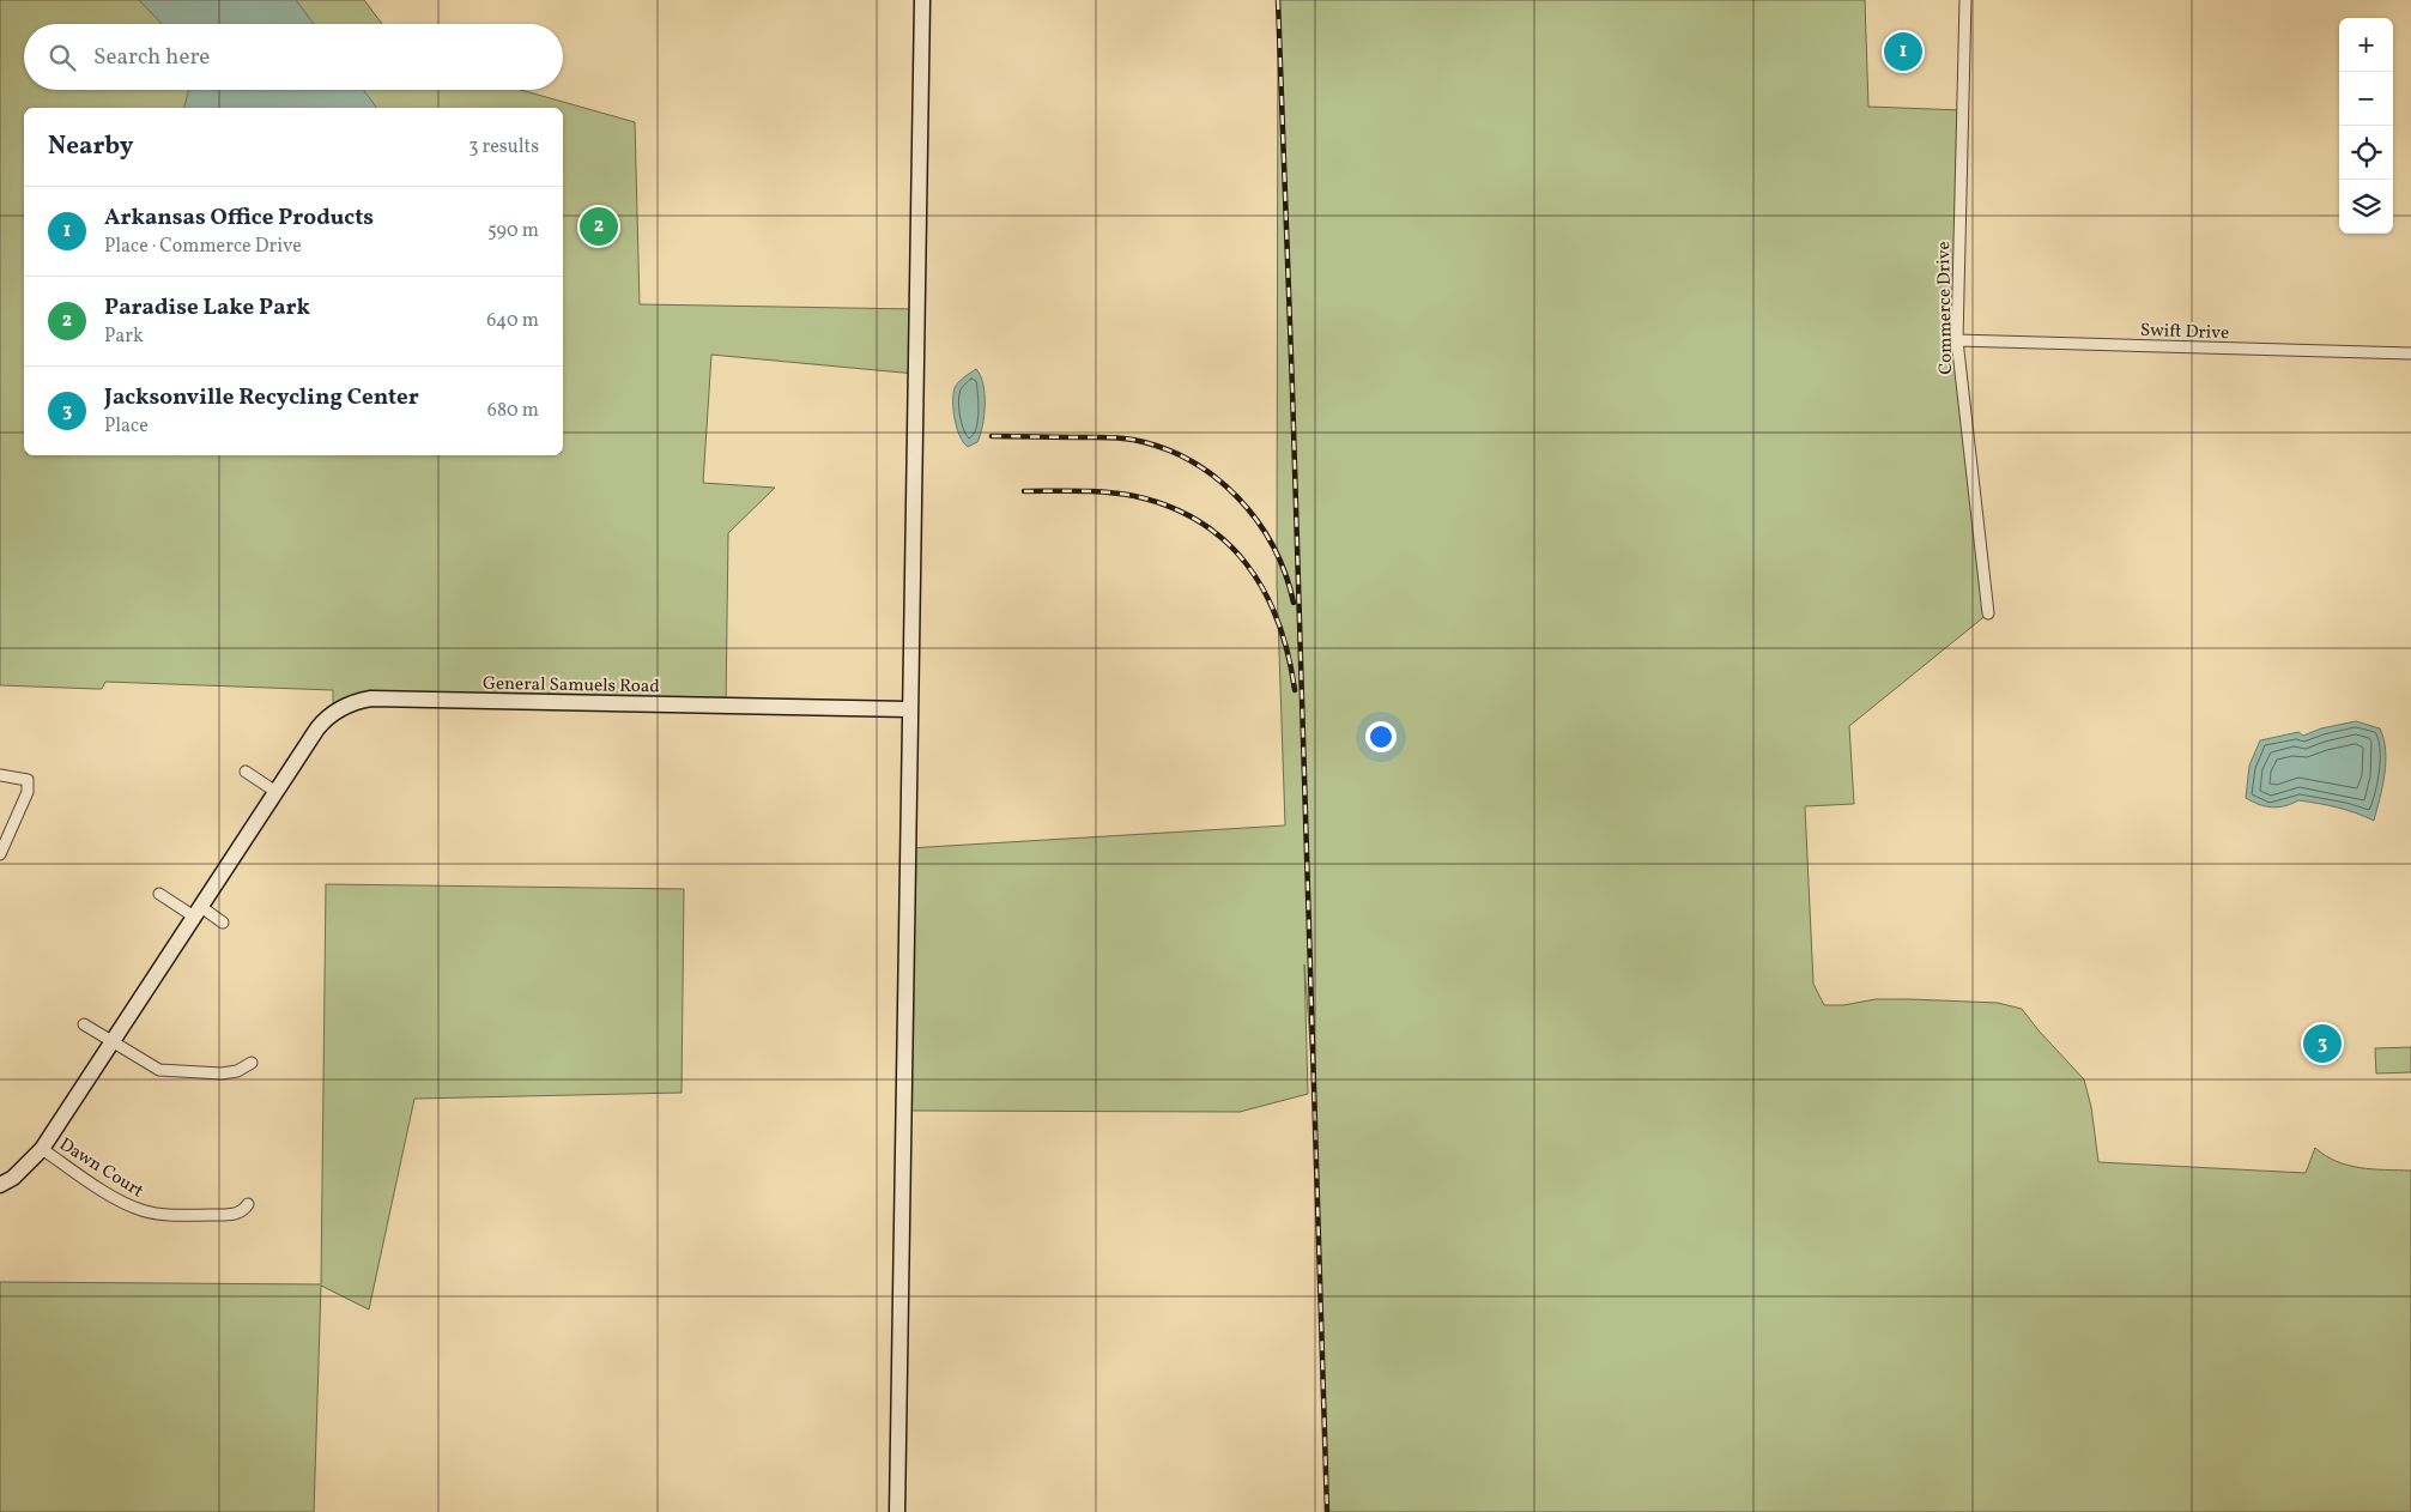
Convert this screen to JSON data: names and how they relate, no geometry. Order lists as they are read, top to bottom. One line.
{"streets":{"street":["Commerce Drive","Swift Drive","General Samuels Road","Dawn Court"]},"crossings":[["Commerce Drive","Swift Drive"],["General Samuels Road","Dawn Court"]],"page":{"map_buttons":["+","−"],"search":"Search here","pins":["1","2","3"],"heading":["Nearby","3 results"],"list":[{"mark":"1","name":"Arkansas Office Products","note":"Place · Commerce Drive","value":"590 m"},{"mark":"2","name":"Paradise Lake Park","note":"Park","value":"640 m"},{"mark":"3","name":"Jacksonville Recycling Center","note":"Place","value":"680 m"}]}}
